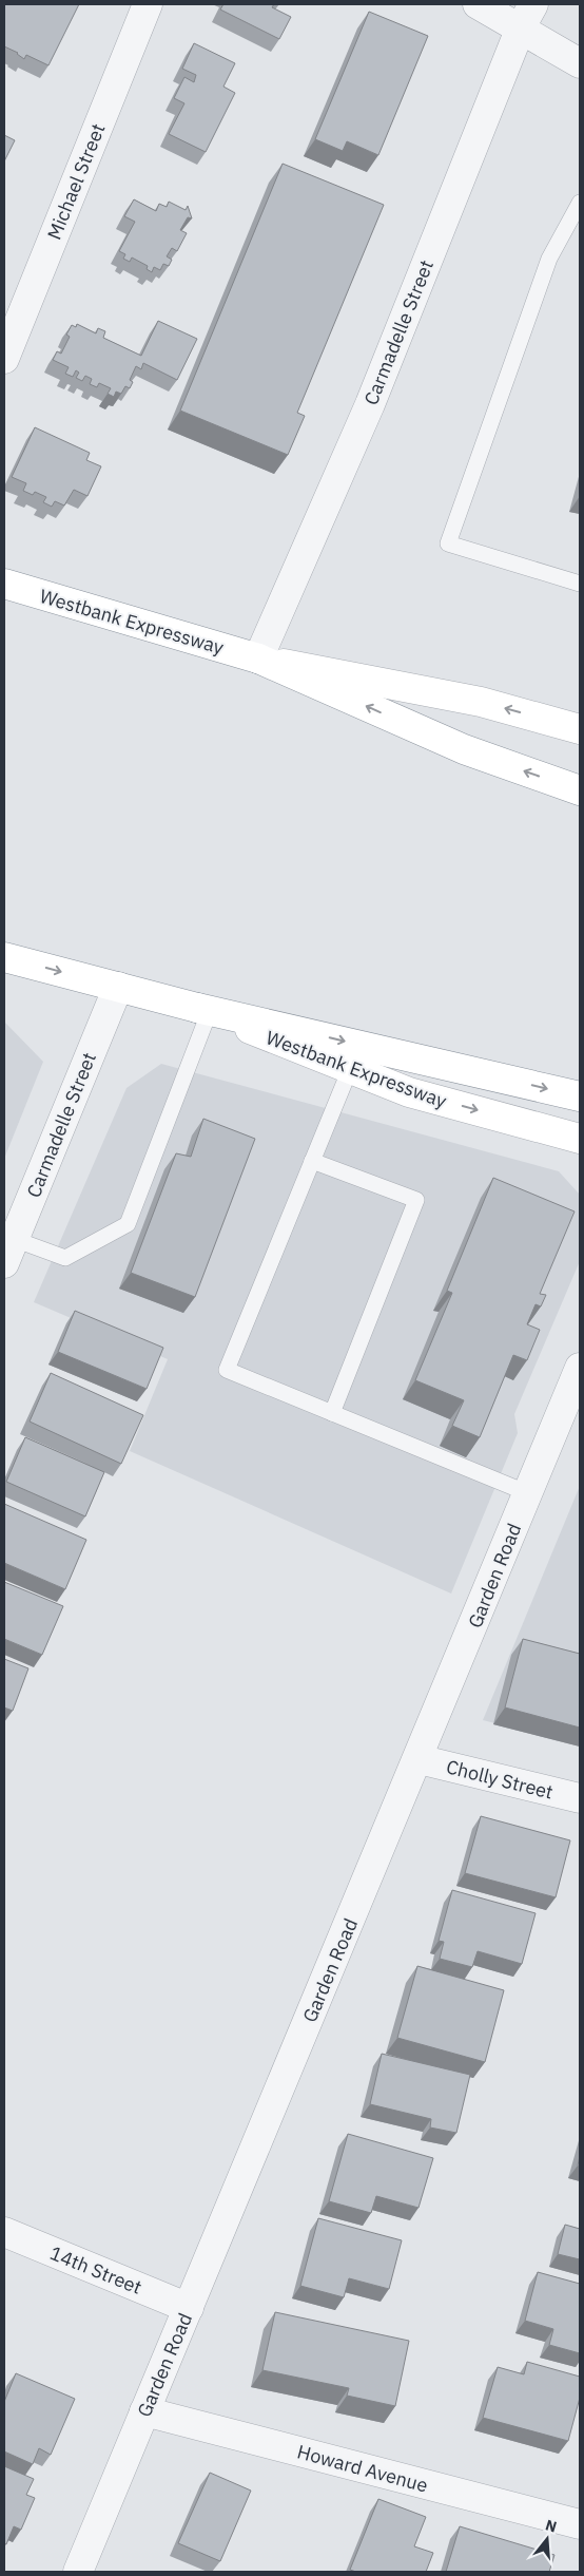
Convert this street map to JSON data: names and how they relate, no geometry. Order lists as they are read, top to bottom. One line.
{"streets":{"main road":["Westbank Expressway"],"street":["Michael Street","Carmadelle Street","Garden Road","Cholly Street","14th Street","Howard Avenue"]},"crossings":[["Carmadelle Street","Westbank Expressway"],["Garden Road","Cholly Street"],["Garden Road","14th Street"],["Garden Road","Howard Avenue"]],"north":"top"}
